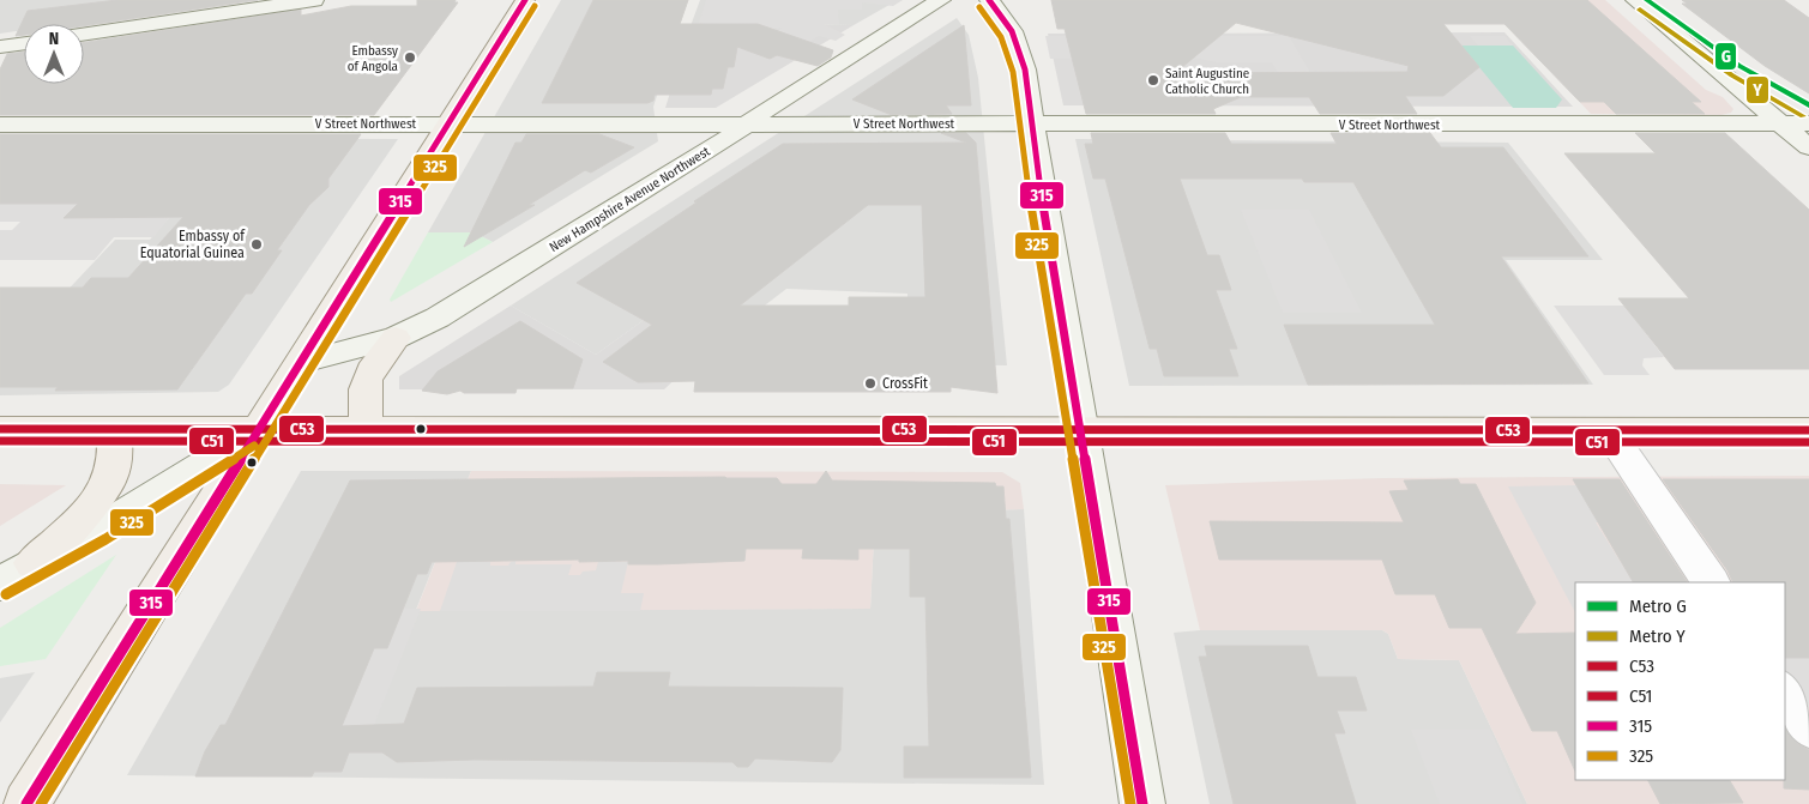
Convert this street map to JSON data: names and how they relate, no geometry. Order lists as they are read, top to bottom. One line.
{"streets":{"street":["V Street Northwest","New Hampshire Avenue Northwest"]},"crossings":[["V Street Northwest","New Hampshire Avenue Northwest"]],"places":["Embassy of Angola","Saint Augustine Catholic Church","Embassy of Equatorial Guinea","CrossFit"],"lines":["metro line G","transit line 315","transit line 325","metro line Y","transit line C53","transit line C51"],"legend":["Metro G","Metro Y","C53","C51","315","325"],"north":"top"}
